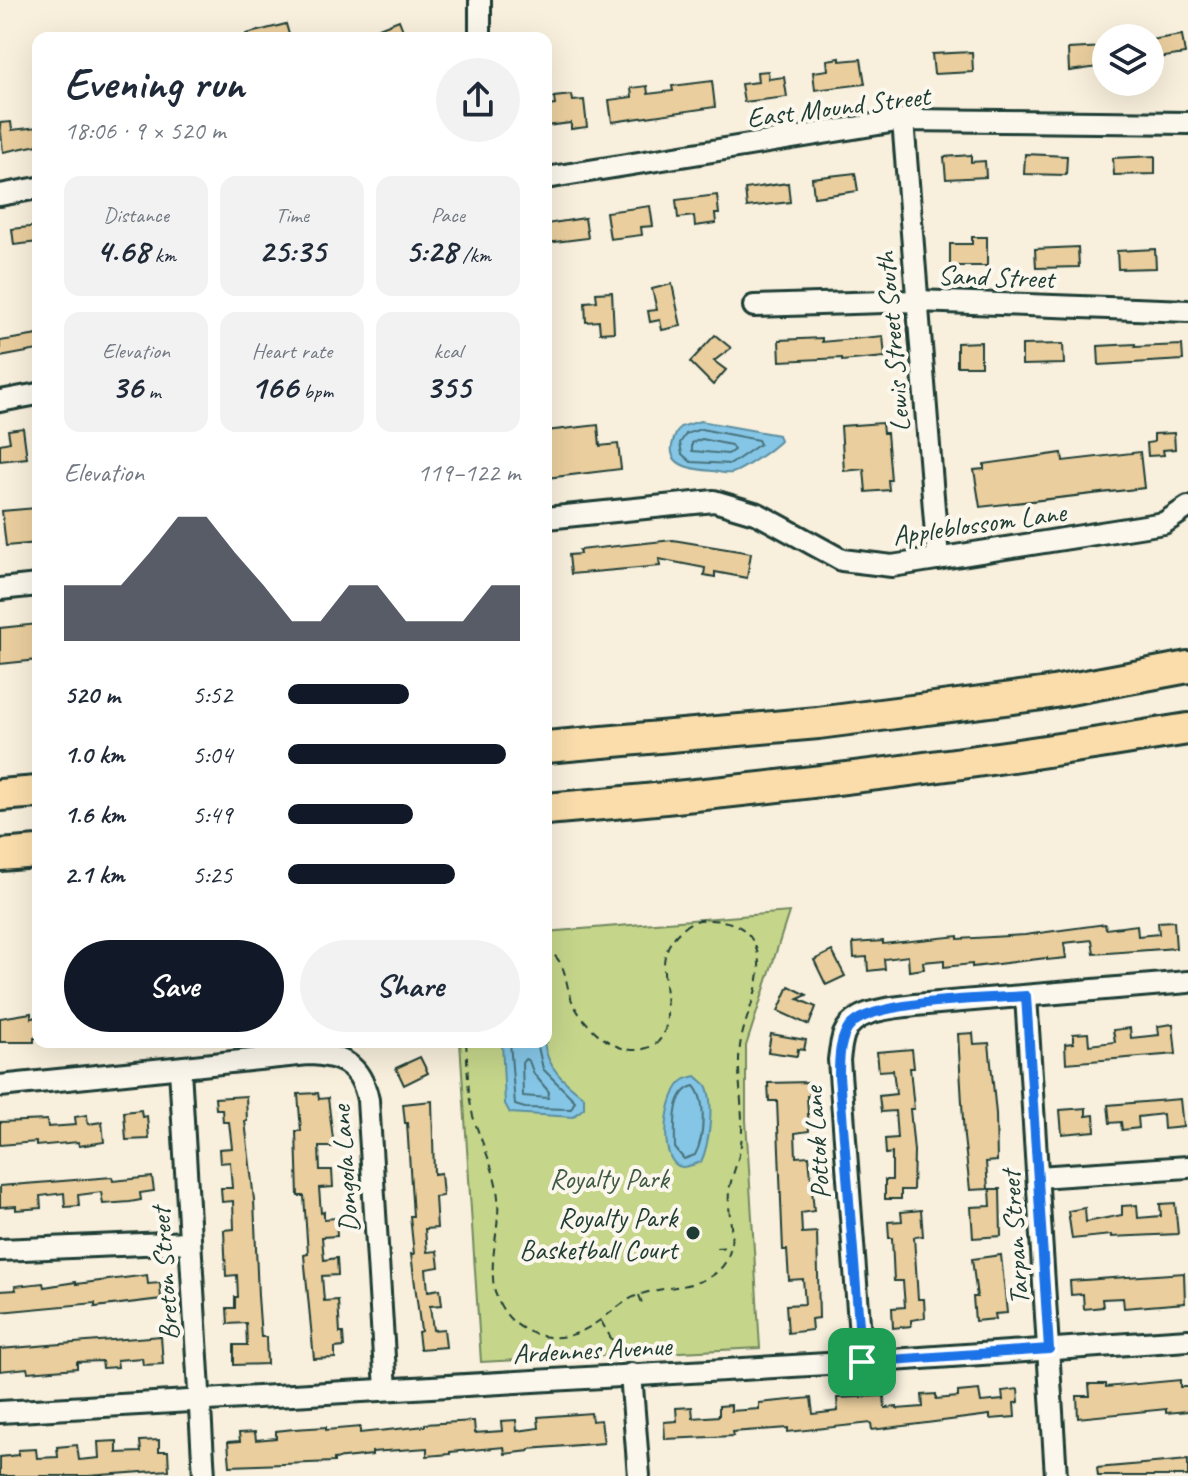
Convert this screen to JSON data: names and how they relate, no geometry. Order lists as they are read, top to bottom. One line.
{"streets":{"street":["East Mound Street","Sand Street","Lewis Street South","Appleblossom Lane","Pottok Lane","Dongola Lane","Tarpan Street","Breton Street","Ardennes Avenue"]},"crossings":[["East Mound Street","Lewis Street South"],["Sand Street","Lewis Street South"],["Lewis Street South","Appleblossom Lane"],["Pottok Lane","Tarpan Street"],["Pottok Lane","Ardennes Avenue"],["Dongola Lane","Breton Street"],["Dongola Lane","Ardennes Avenue"],["Tarpan Street","Ardennes Avenue"],["Breton Street","Ardennes Avenue"]],"parks":["Royalty Park"],"places":["Royalty Park Basketball Court"],"page":{"heading":["Evening run","18:06 · 9 × 520 m"],"stats":[["Distance","4.68 km"],["Time","25:35"],["Pace","5:28 /km"],["Elevation","36 m"],["Heart rate","166 bpm"],["kcal","355"]],"chart":["Elevation","119–122 m"],"list":[{"name":"520 m","note":"5:52"},{"name":"1.0 km","note":"5:04"},{"name":"1.6 km","note":"5:49"},{"name":"2.1 km","note":"5:25"}],"buttons":["Save","Share"]}}
